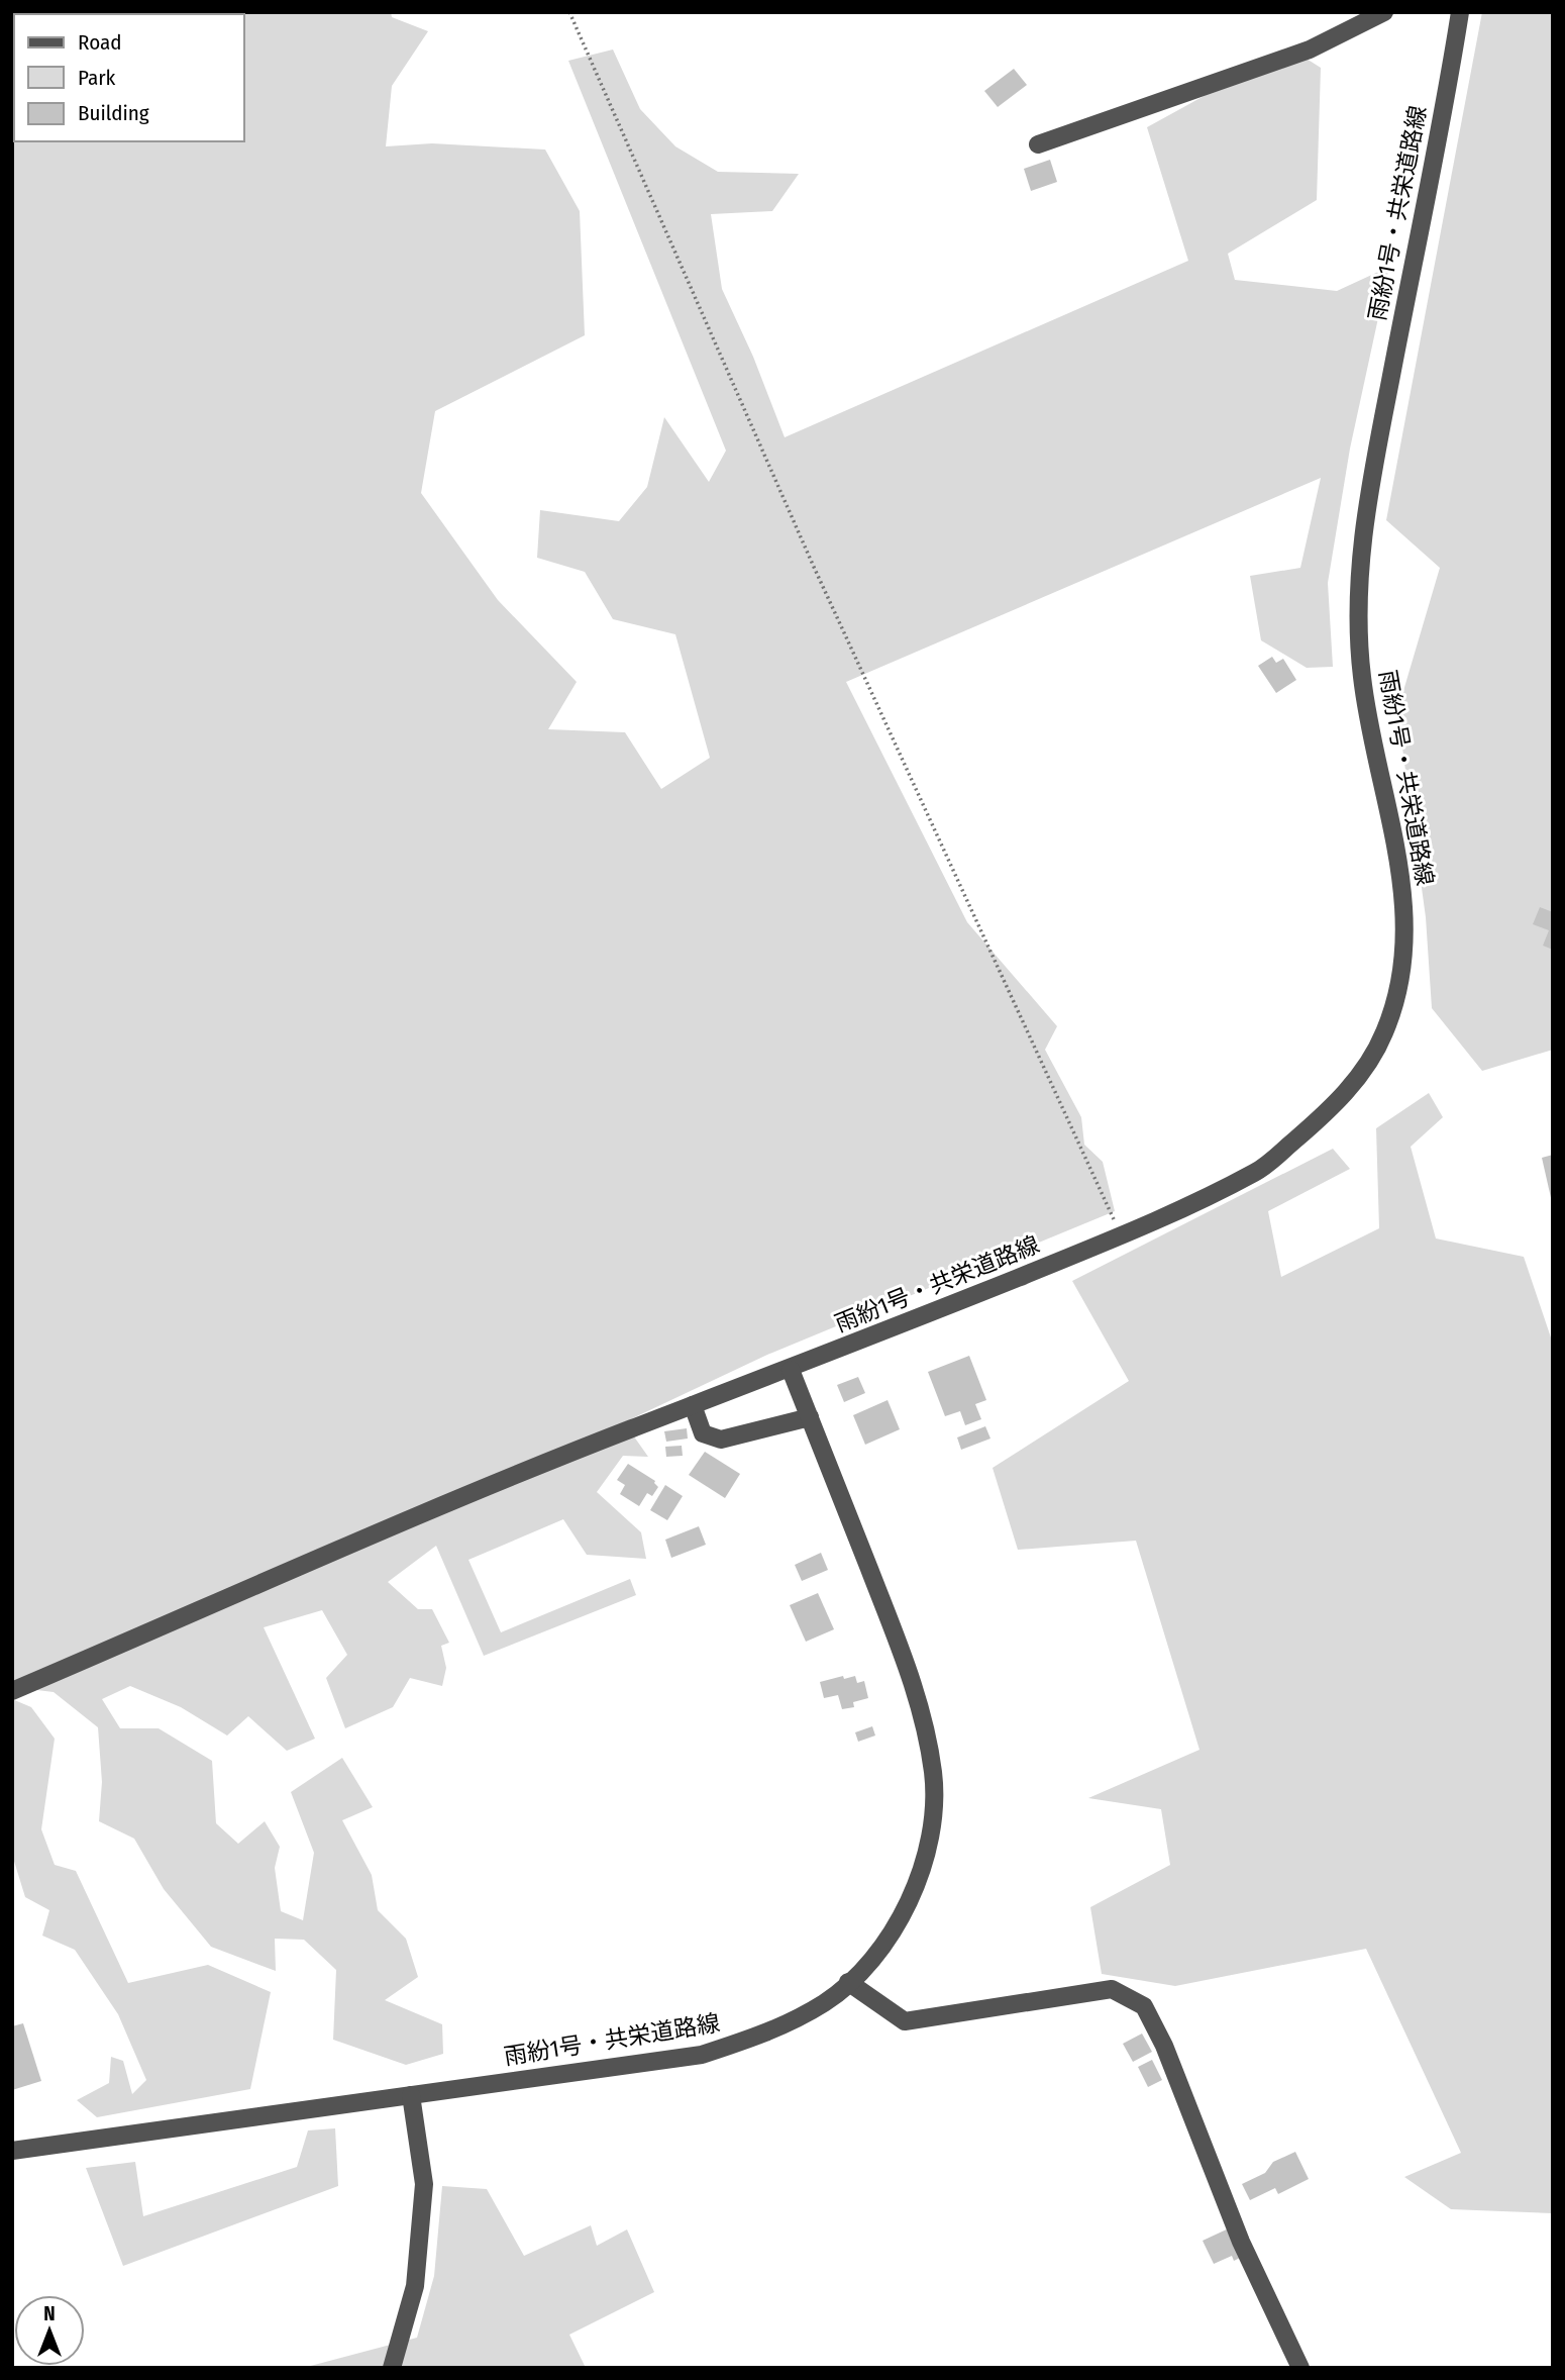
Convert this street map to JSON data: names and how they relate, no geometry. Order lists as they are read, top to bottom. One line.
{"streets":{"street":["雨紛1号・共栄道路線"]},"legend":["Road","Park","Building"],"north":"top"}
